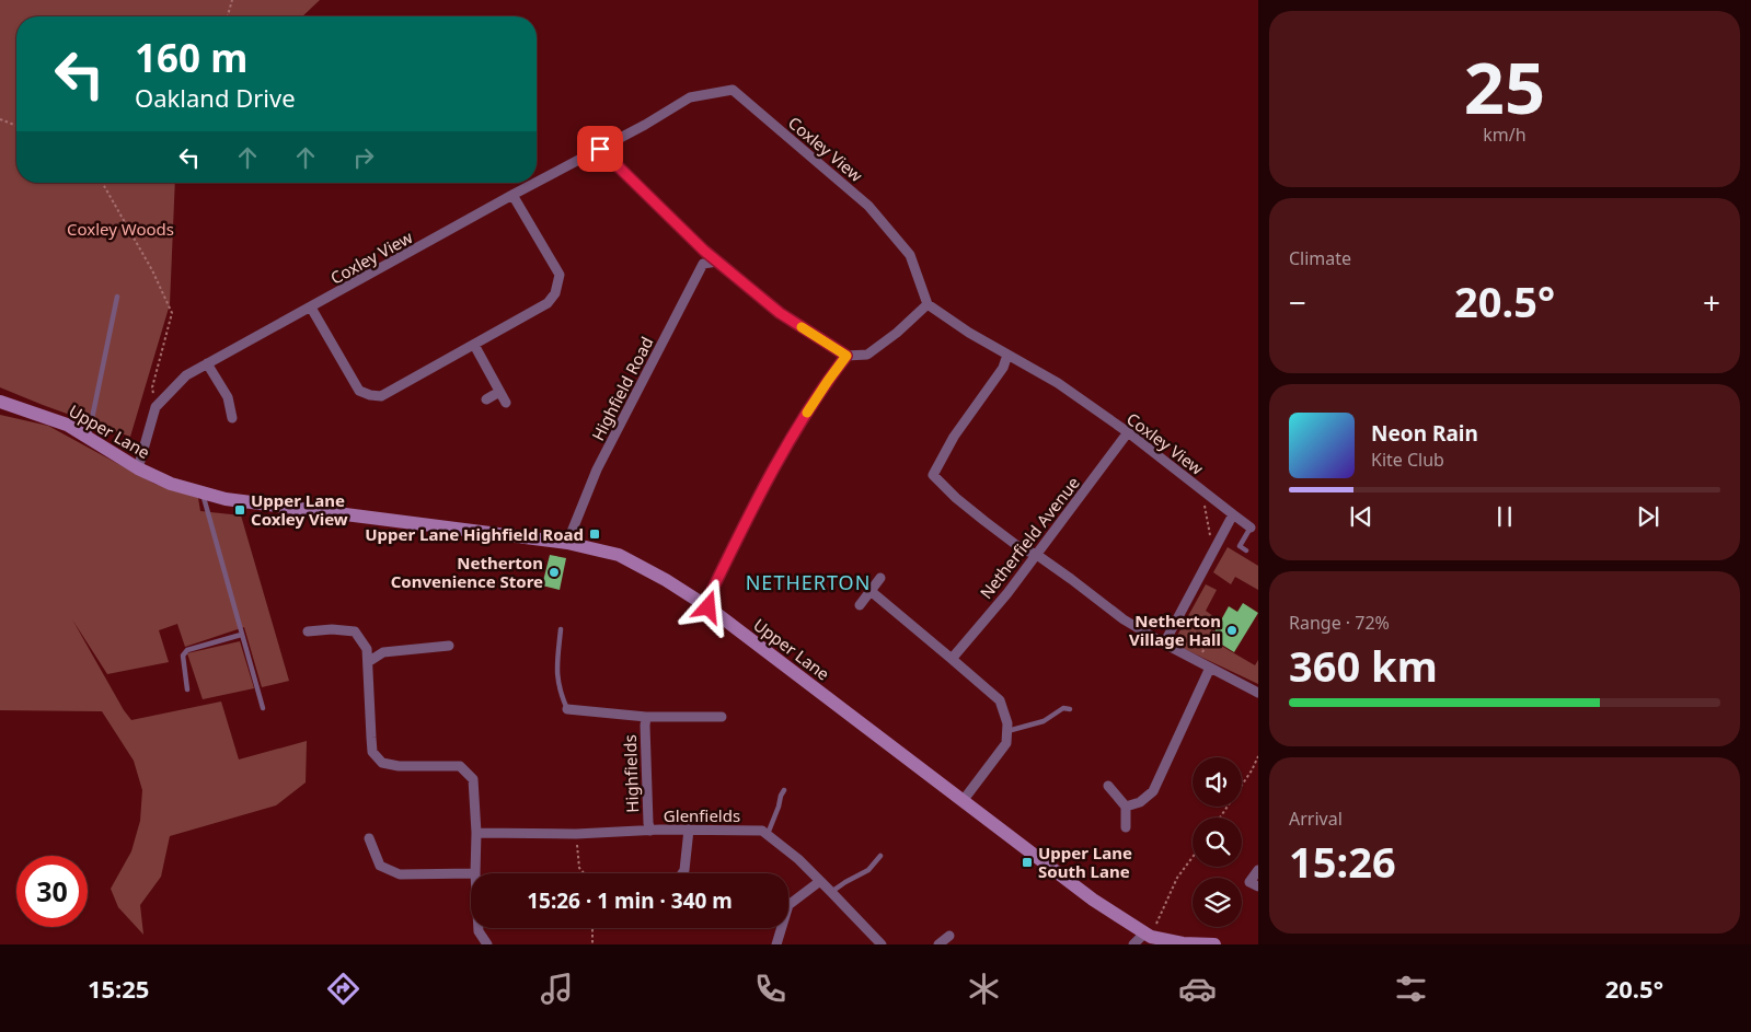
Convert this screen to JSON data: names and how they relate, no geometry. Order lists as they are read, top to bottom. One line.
{"streets":{"main road":["Upper Lane"],"street":["Coxley View","Highfield Road","Netherfield Avenue","Highfields","Glenfields"]},"crossings":[["Coxley View","Upper Lane"],["Coxley View","Netherfield Avenue"],["Highfield Road","Upper Lane"],["Highfields","Glenfields"]],"districts":["NETHERTON"],"parks":["Coxley Woods"],"places":{"transit":["Upper Lane Coxley View","Upper Lane Highfield Road","Upper Lane South Lane"],"other":["Netherton Convenience Store","Netherton Village Hall"]},"page":{"tile":[["25","km/h"],"Climate",["Range · 72%","360 km"],["Arrival","15:26"]],"turn":["160 m","Oakland Drive"],"heat":["−","20.5°","+"],"song":["Neon Rain","Kite Club"],"limit":"30","trip":"15:26 · 1 min · 340 m","tabs":["15:25","20.5°"]}}
